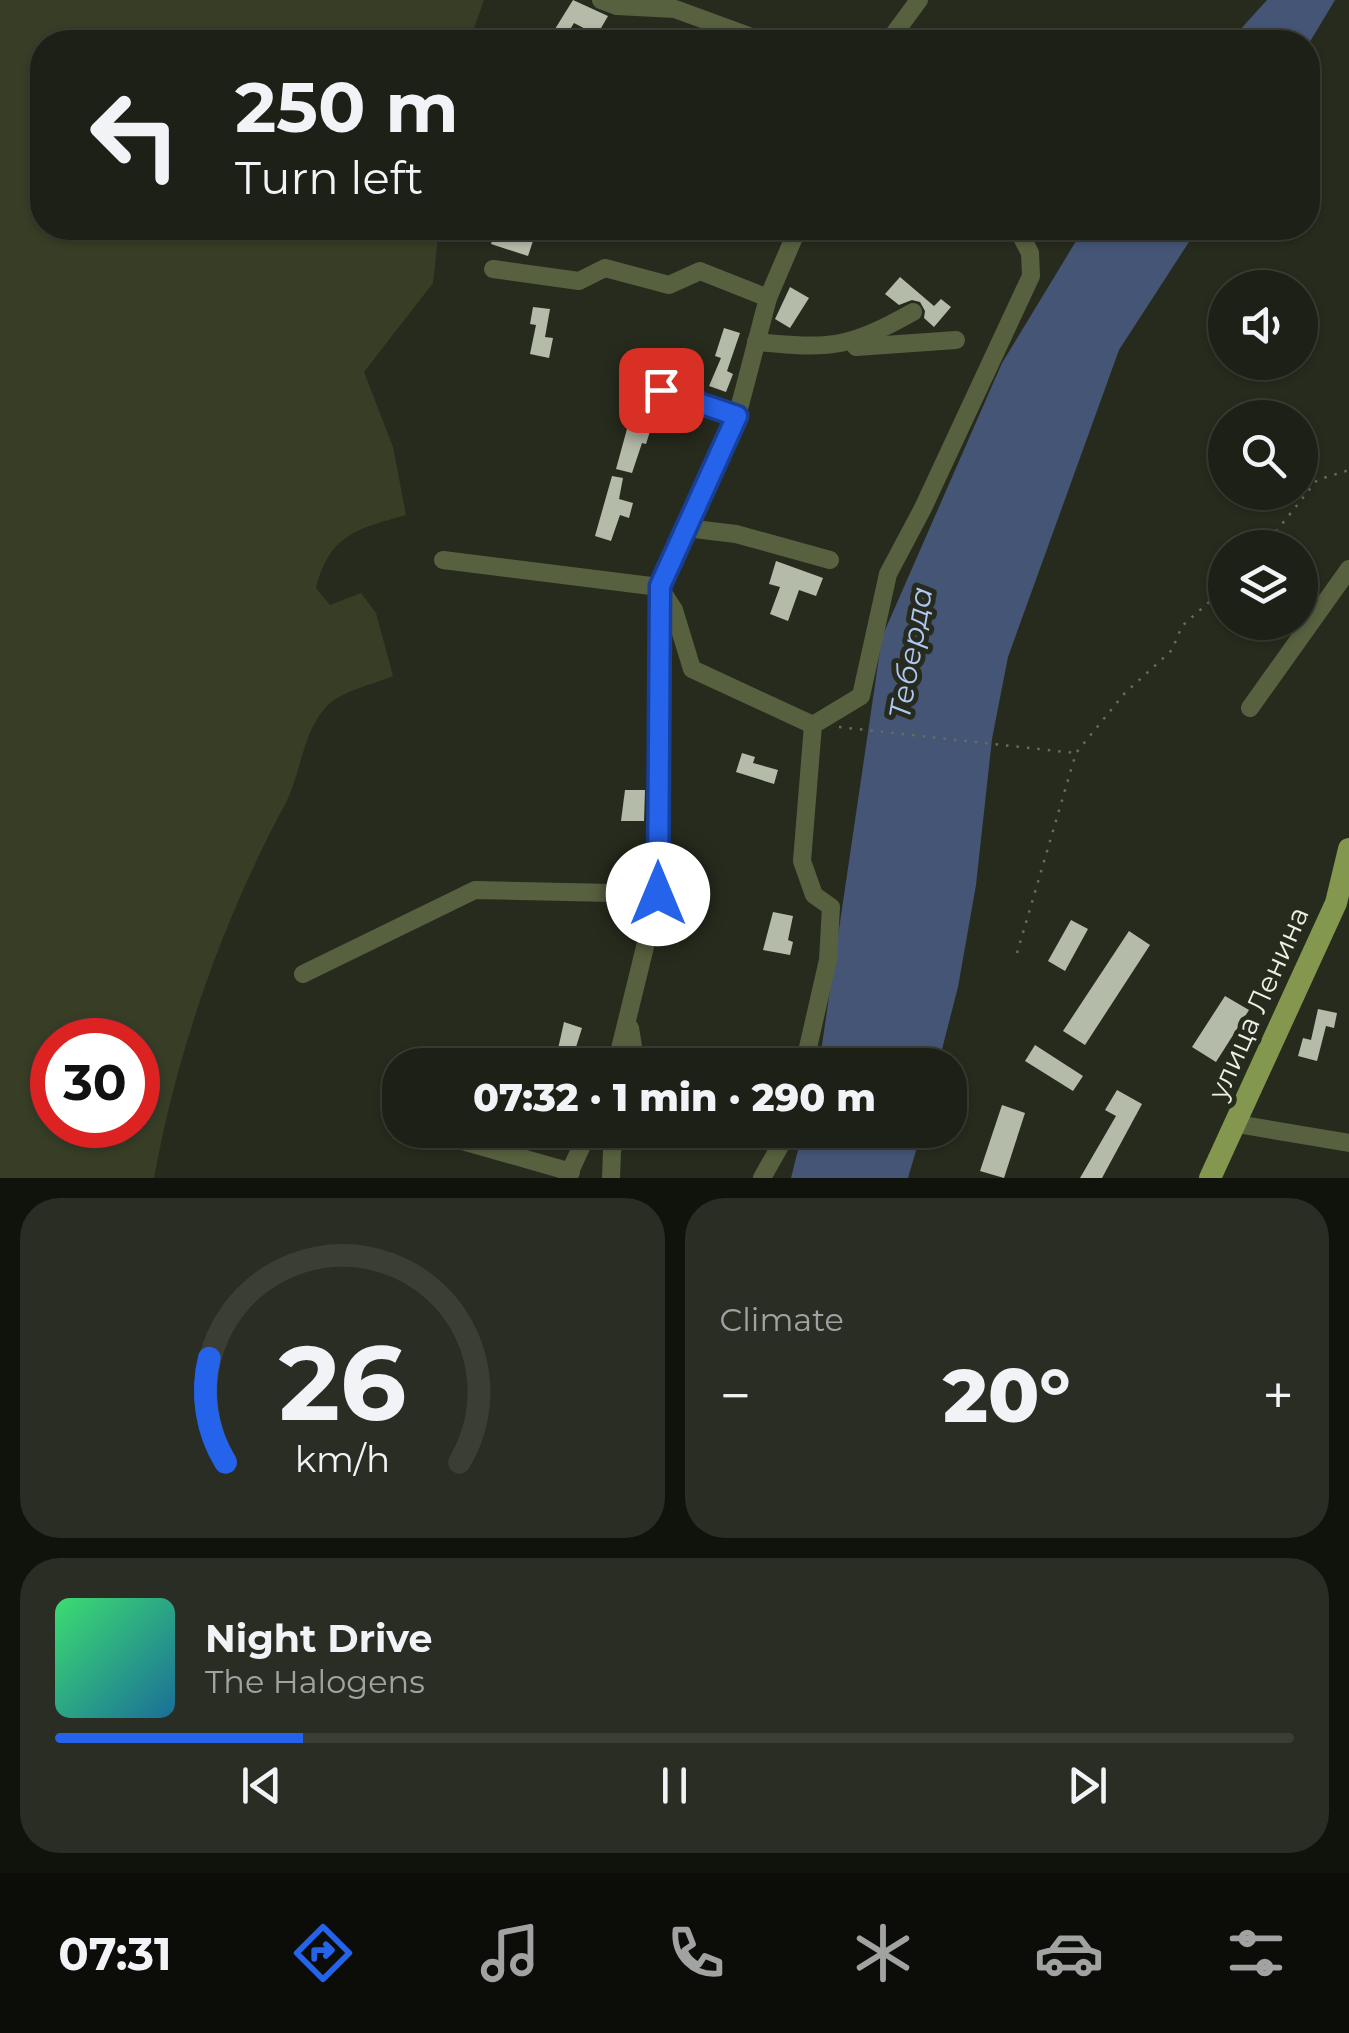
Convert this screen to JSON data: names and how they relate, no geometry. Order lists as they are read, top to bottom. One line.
{"streets":{"main road":["улица Ленина"]},"water":["Теберда"],"page":{"turn":["250 m","Turn left"],"limit":"30","trip":"07:32 · 1 min · 290 m","tile":"Climate","heat":["−","20°","+"],"song":["Night Drive","The Halogens"],"tabs":"07:31","gauge":["26","km/h"]}}
